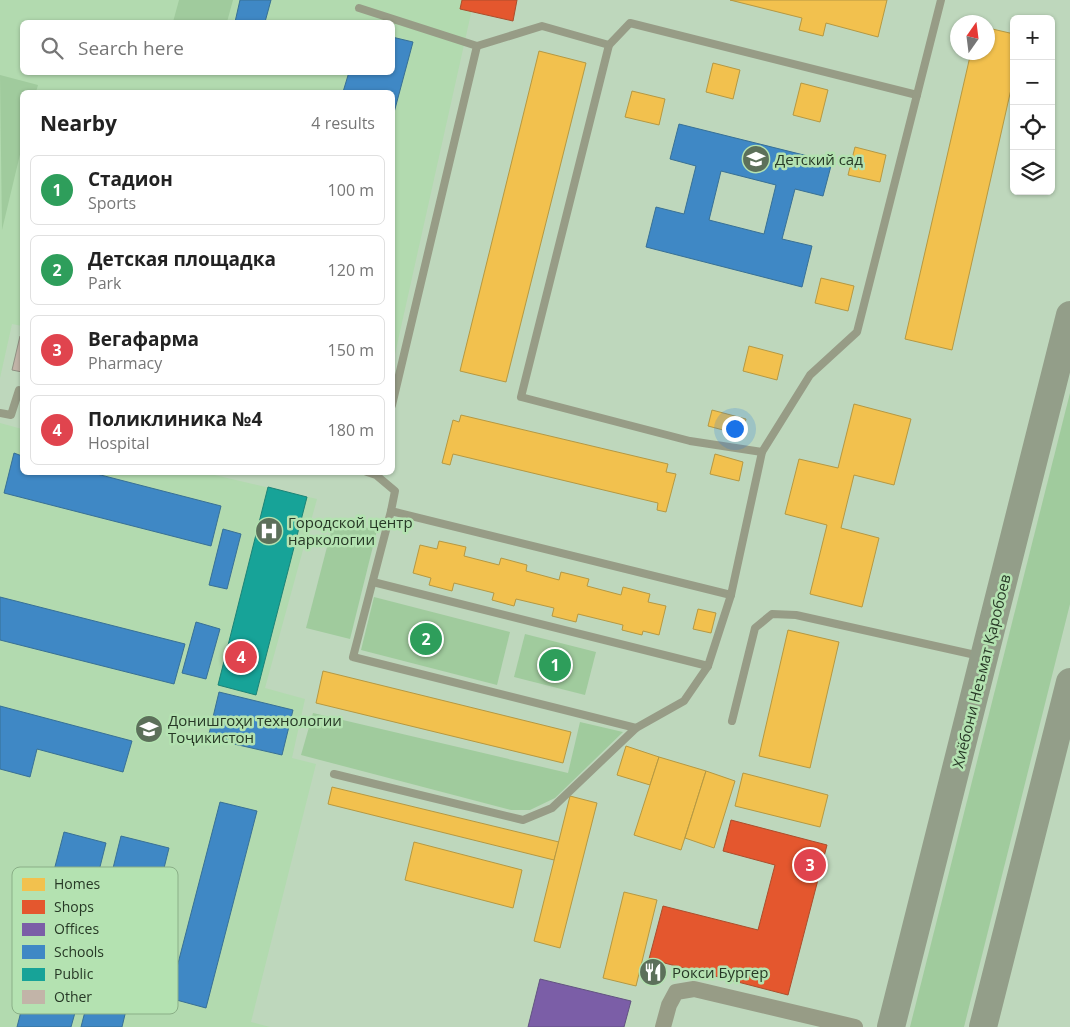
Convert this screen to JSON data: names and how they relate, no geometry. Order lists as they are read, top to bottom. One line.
{"streets":{"highway":["Хиёбони Неъмат Қаробоев"]},"places":{"school or university":["Детский сад","Донишгоҳи технологии Тоҷикистон"],"hospital":["Городской центр наркологии"],"restaurant":["Рокси Бургер"]},"legend":["Homes","Shops","Offices","Schools","Public","Other"],"north":"top","page":{"map_buttons":["+","−"],"search":"Search here","heading":["Nearby","4 results"],"list":[{"mark":"1","name":"Стадион","note":"Sports","value":"100 m"},{"mark":"2","name":"Детская площадка","note":"Park","value":"120 m"},{"mark":"3","name":"Вегафарма","note":"Pharmacy","value":"150 m"},{"mark":"4","name":"Поликлиника №4","note":"Hospital","value":"180 m"}],"pins":["2","4","1","3"]}}
